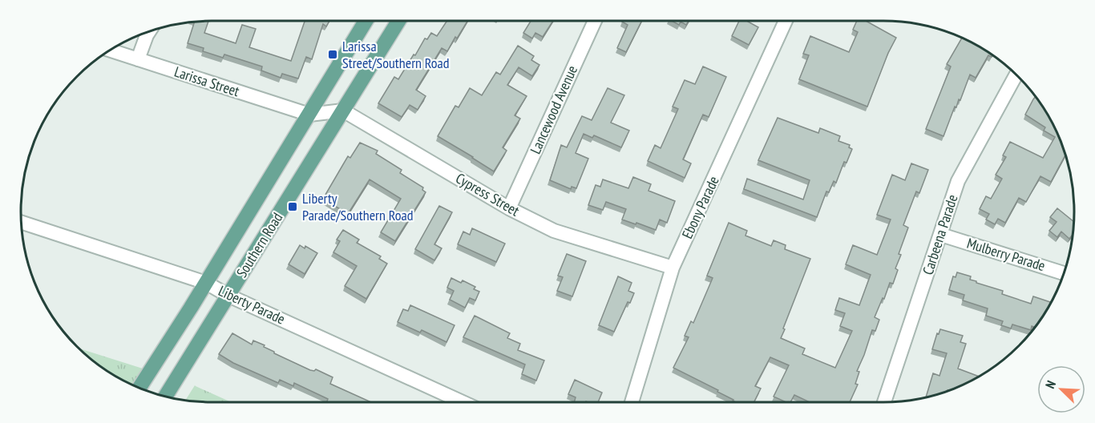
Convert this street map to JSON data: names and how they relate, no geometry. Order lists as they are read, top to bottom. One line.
{"streets":{"main road":["Southern Road"],"street":["Larissa Street","Lancewood Avenue","Cypress Street","Ebony Parade","Carbeena Parade","Mulberry Parade","Liberty Parade"]},"crossings":[["Larissa Street","Southern Road"],["Lancewood Avenue","Cypress Street"],["Cypress Street","Ebony Parade"],["Cypress Street","Southern Road"],["Carbeena Parade","Mulberry Parade"],["Southern Road","Liberty Parade"]],"places":{"transit":["Larissa Street/Southern Road","Liberty Parade/Southern Road"]},"north":"top left"}
